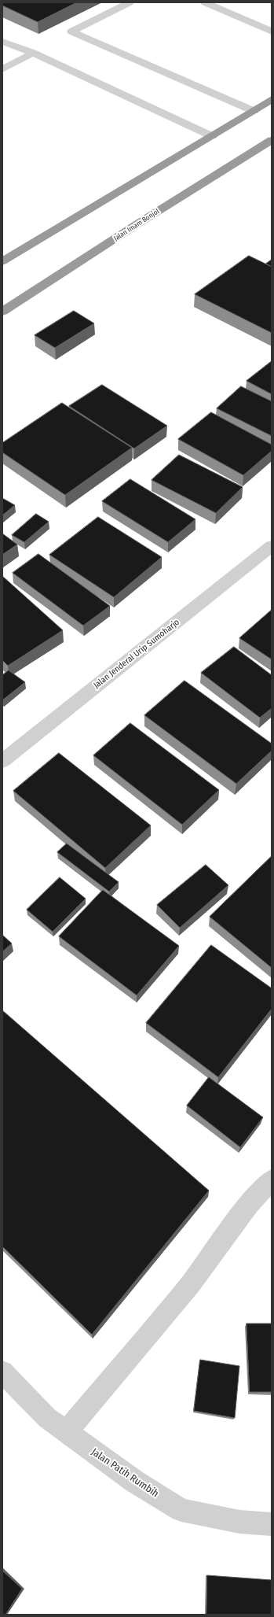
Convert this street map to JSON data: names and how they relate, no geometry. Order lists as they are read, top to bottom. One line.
{"streets":{"highway":["Jalan Imam Bonjol"],"street":["Jalan Jenderal Urip Sumoharjo","Jalan Patih Rumbih"]}}
